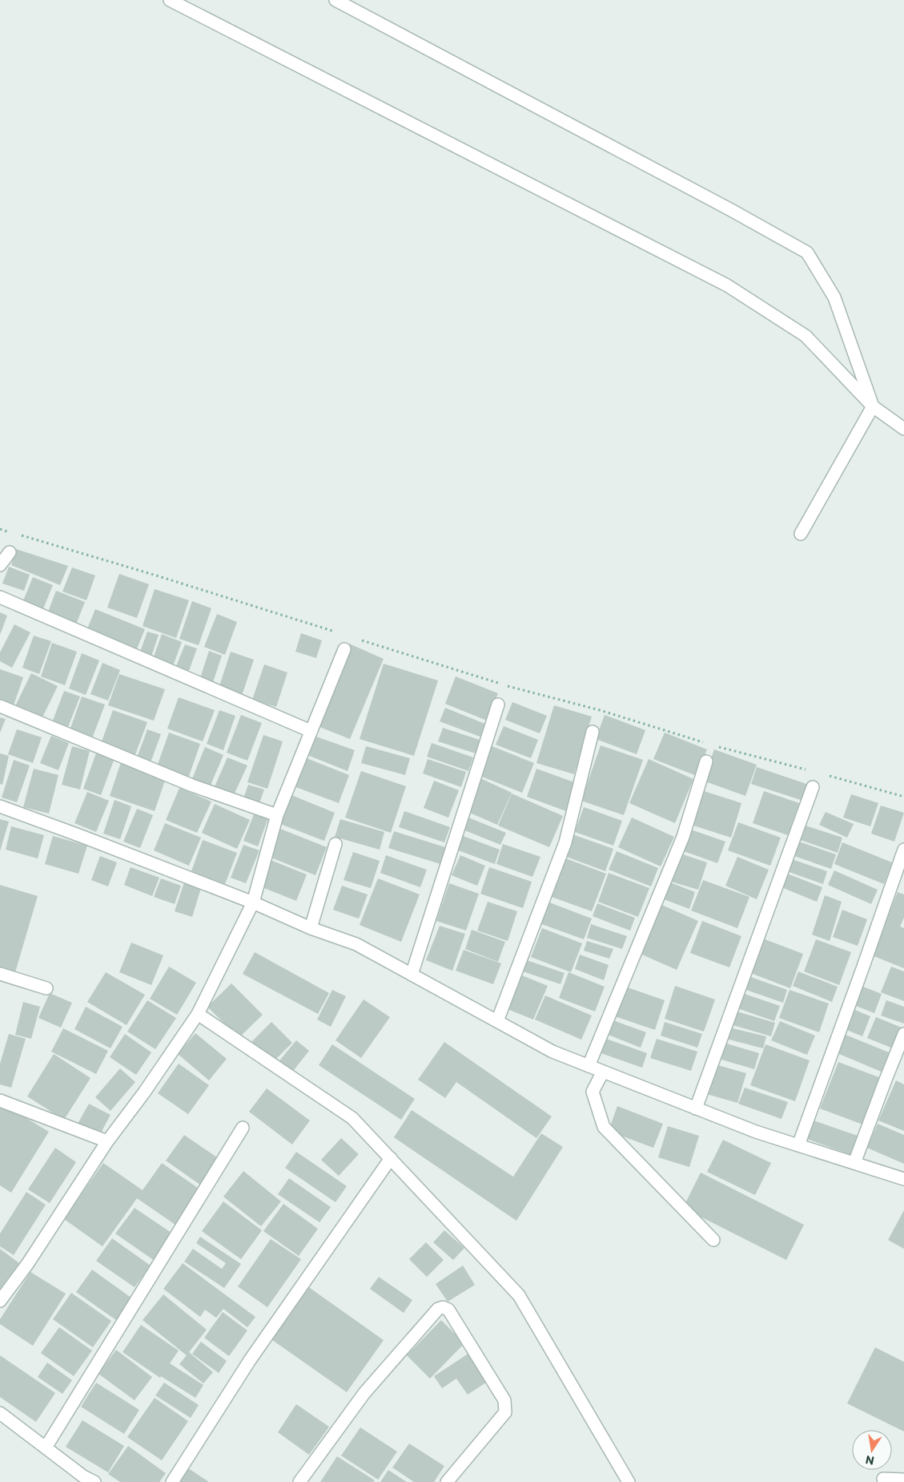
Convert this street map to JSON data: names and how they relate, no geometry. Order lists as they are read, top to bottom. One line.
{"north":"bottom"}
